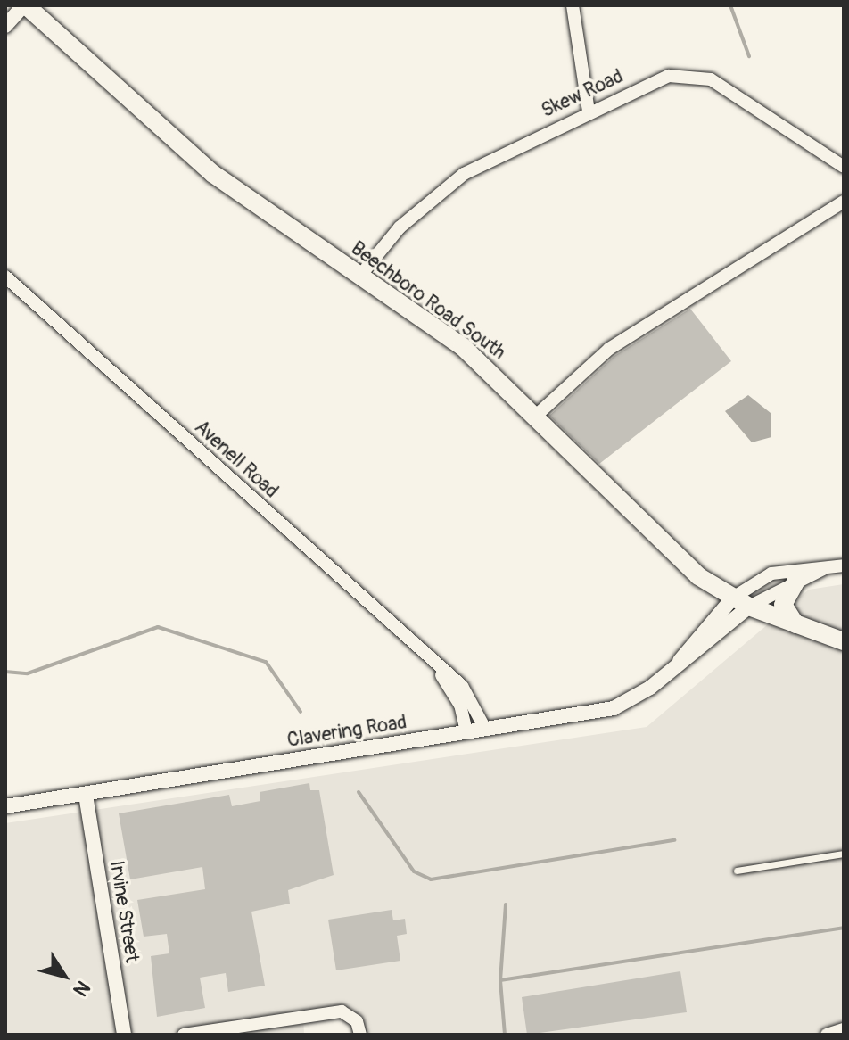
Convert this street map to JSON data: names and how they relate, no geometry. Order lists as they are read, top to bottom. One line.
{"streets":{"main road":["Beechboro Road South"],"street":["Skew Road","Avenell Road","Clavering Road","Irvine Street"]},"crossings":[["Skew Road","Beechboro Road South"],["Beechboro Road South","Clavering Road"],["Avenell Road","Clavering Road"],["Clavering Road","Irvine Street"]],"north":"bottom right"}
